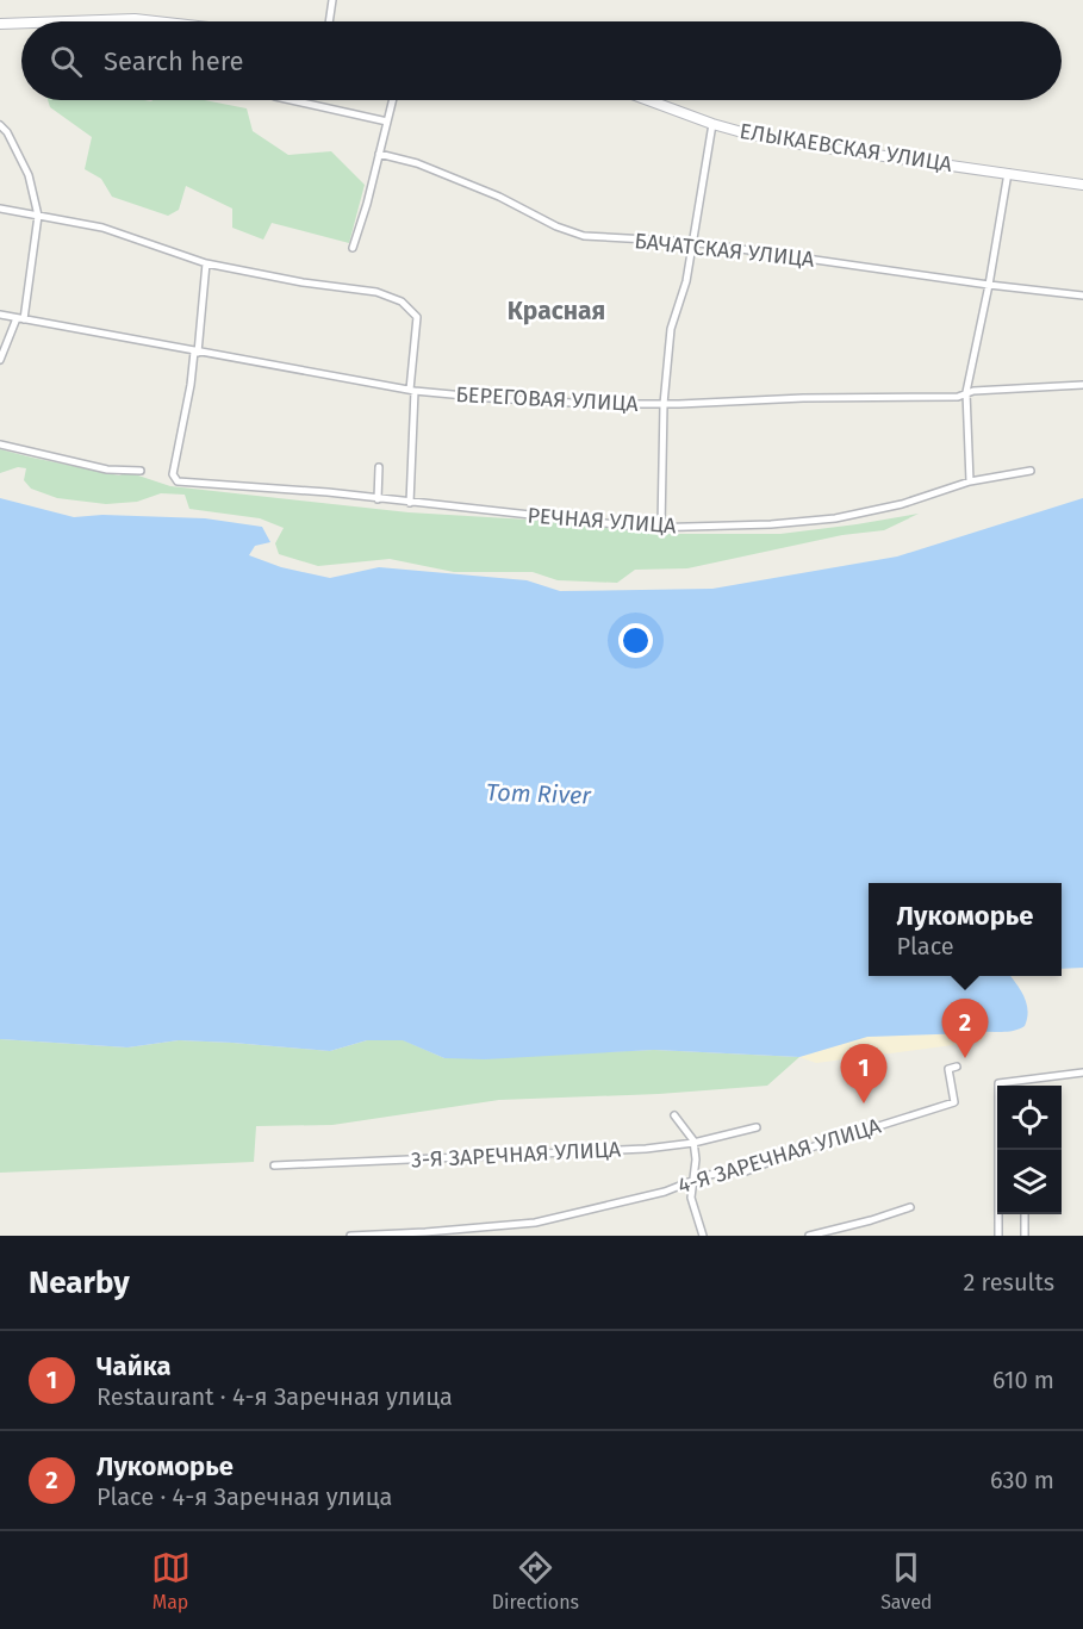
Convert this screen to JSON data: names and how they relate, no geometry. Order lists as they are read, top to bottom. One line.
{"streets":{"street":["ЕЛЫКАЕВСКАЯ УЛИЦА","БАЧАТСКАЯ УЛИЦА","БЕРЕГОВАЯ УЛИЦА","РЕЧНАЯ УЛИЦА","3-Я ЗАРЕЧНАЯ УЛИЦА","4-Я ЗАРЕЧНАЯ УЛИЦА"]},"crossings":[["БЕРЕГОВАЯ УЛИЦА","РЕЧНАЯ УЛИЦА"]],"districts":["Красная"],"water":["Tom River"],"page":{"search":"Search here","popup":["Лукоморье","Place"],"pins":["2","1"],"heading":["Nearby","2 results"],"list":[{"mark":"1","name":"Чайка","note":"Restaurant · 4-я Заречная улица","value":"610 m"},{"mark":"2","name":"Лукоморье","note":"Place · 4-я Заречная улица","value":"630 m"}],"nav":["Map","Directions","Saved"]}}
